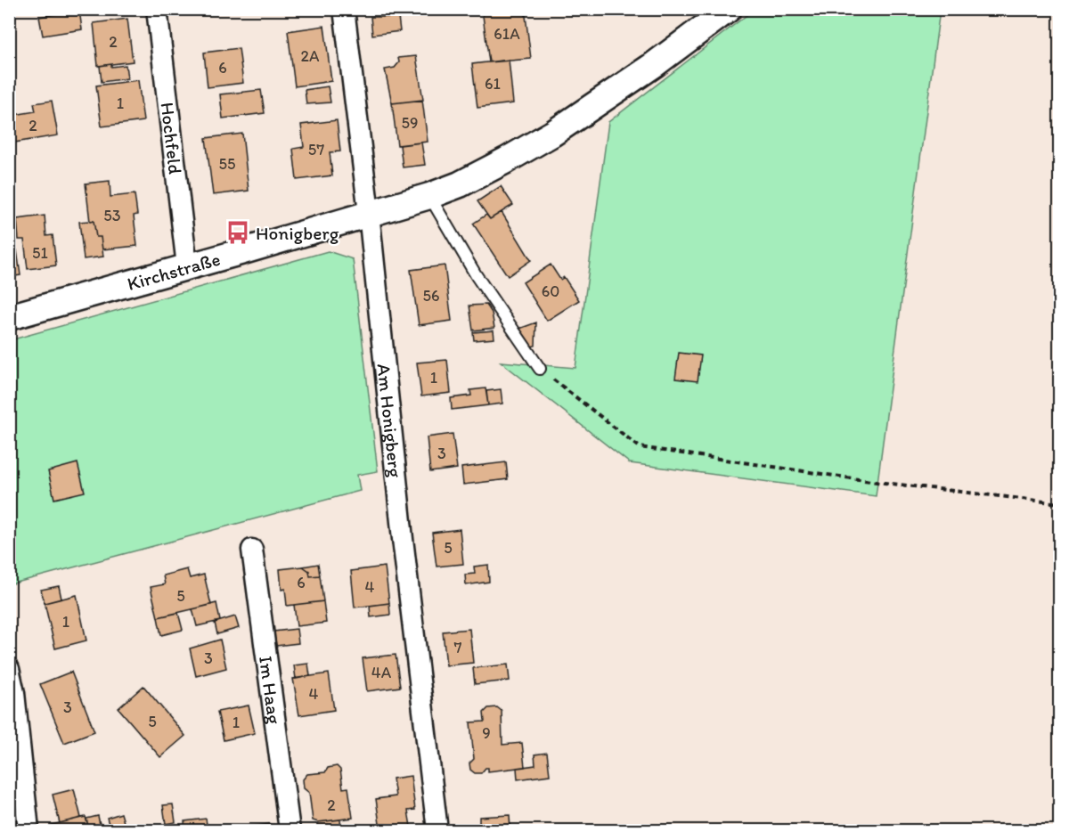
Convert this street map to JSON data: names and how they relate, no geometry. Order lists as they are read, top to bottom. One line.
{"streets":{"street":["Hochfeld","Kirchstraße","Am Honigberg","Im Haag"]},"crossings":[["Hochfeld","Kirchstraße"],["Kirchstraße","Am Honigberg"]],"places":{"bus stop":["Honigberg"]},"house_numbers":["61A","2","2A","6","61","1","59","2","57","55","53","51","60","56","1","3","5","6","4","5","1","7","3","4A","4","3","5","1","9","2"]}
